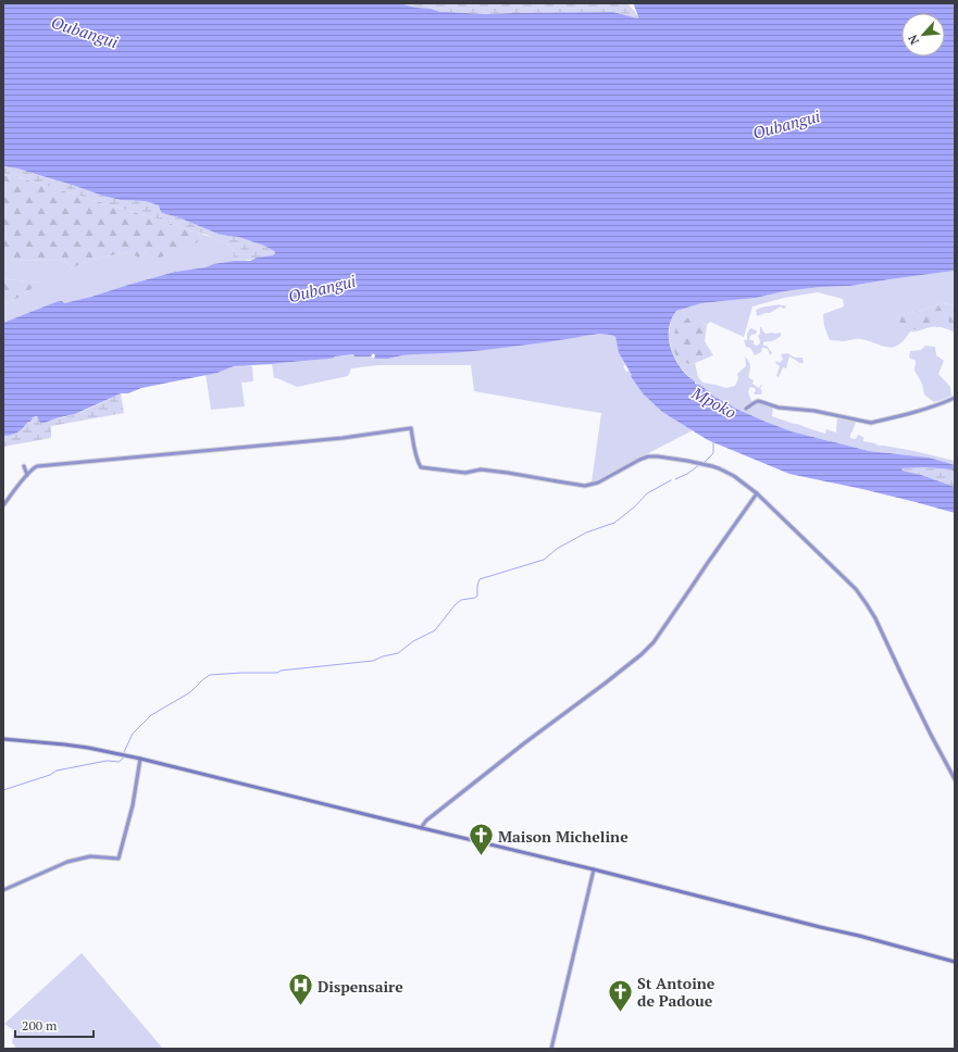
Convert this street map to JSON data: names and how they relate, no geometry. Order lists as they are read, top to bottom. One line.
{"water":["Oubangui","Mpoko"],"places":{"church":["Maison Micheline","St Antoine de Padoue"],"hospital":["Dispensaire"]},"scale_bar":"200 m","north":"bottom left"}
